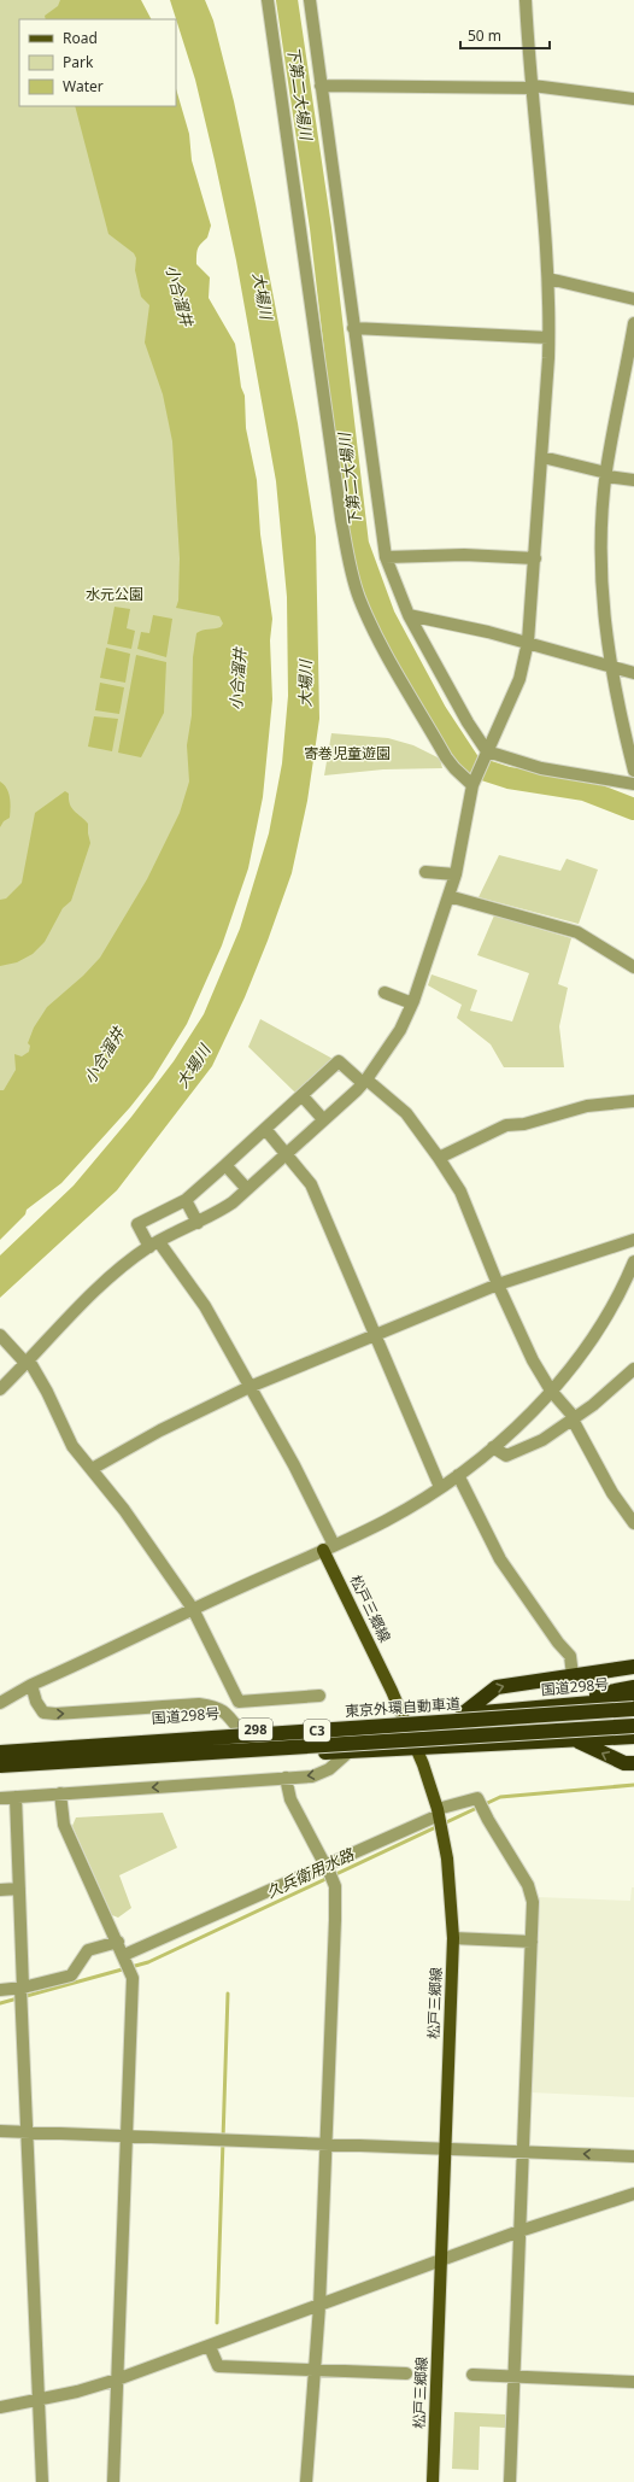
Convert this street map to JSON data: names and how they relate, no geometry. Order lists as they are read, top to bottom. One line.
{"streets":{"highway":["国道298号","東京外環自動車道","298","C3"],"main road":["松戸三郷線"]},"crossings":[["松戸三郷線","国道298号"],["松戸三郷線","298"],["国道298号","298"]],"water":["下第二大場川","小合溜井","大場川","久兵衛用水路"],"parks":["水元公園","寄巻児童遊園"],"legend":["Road","Park","Water"],"scale_bar":"50 m"}
